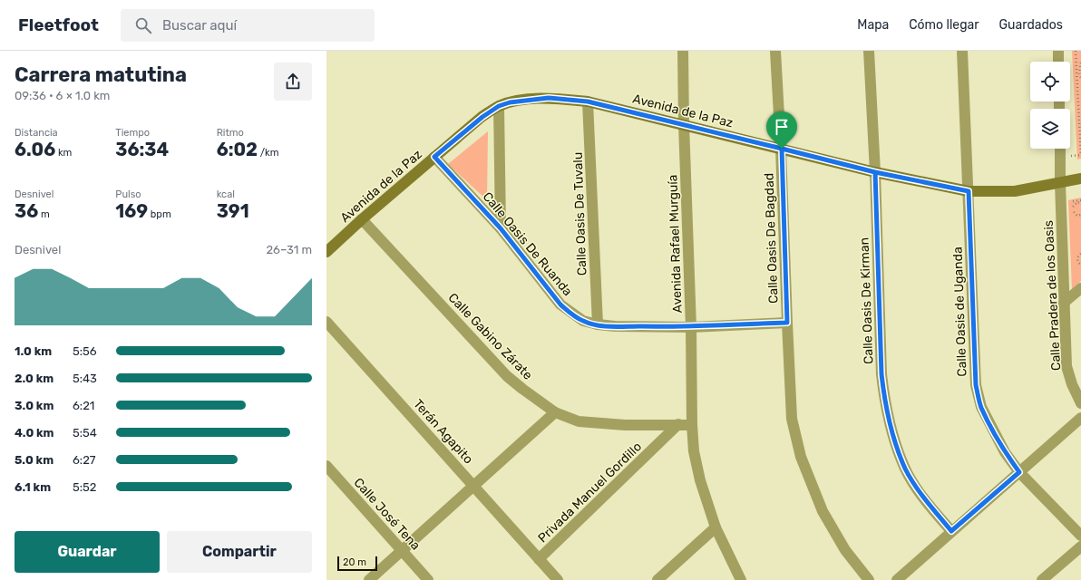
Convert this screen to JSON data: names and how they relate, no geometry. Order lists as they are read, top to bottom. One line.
{"streets":{"main road":["Avenida de la Paz"],"street":["Calle Oasis De Tuvalu","Calle Oasis De Bagdad","Calle Oasis De Ruanda","Avenida Rafael Murguía","Calle Pradera de los Oasis","Calle Oasis De Kirman","Calle Oasis de Uganda","Calle Gabino Zárate","Terán Agapito","Privada Manuel Gordillo","Calle José Tena"]},"crossings":[["Avenida de la Paz","Calle Oasis De Tuvalu"],["Avenida de la Paz","Calle Oasis De Bagdad"],["Avenida de la Paz","Calle Oasis De Ruanda"],["Avenida de la Paz","Avenida Rafael Murguía"],["Avenida de la Paz","Calle Pradera de los Oasis"],["Avenida de la Paz","Calle Oasis De Kirman"],["Avenida de la Paz","Calle Oasis de Uganda"],["Avenida de la Paz","Calle Gabino Zárate"],["Calle Oasis De Tuvalu","Calle Oasis De Ruanda"],["Calle Oasis De Bagdad","Calle Oasis De Ruanda"],["Calle Oasis De Ruanda","Avenida Rafael Murguía"],["Avenida Rafael Murguía","Calle Gabino Zárate"],["Calle Gabino Zárate","Privada Manuel Gordillo"],["Terán Agapito","Privada Manuel Gordillo"]],"scale_bar":"20 m","page":{"header":"Fleetfoot","search":"Buscar aquí","nav":["Mapa","Cómo llegar","Guardados"],"heading":["Carrera matutina","09:36 · 6 × 1.0 km"],"stats":[["Distancia","6.06 km"],["Tiempo","36:34"],["Ritmo","6:02 /km"],["Desnivel","36 m"],["Pulso","169 bpm"],["kcal","391"]],"chart":["Desnivel","26–31 m"],"list":[{"name":"1.0 km","note":"5:56"},{"name":"2.0 km","note":"5:43"},{"name":"3.0 km","note":"6:21"},{"name":"4.0 km","note":"5:54"},{"name":"5.0 km","note":"6:27"},{"name":"6.1 km","note":"5:52"}],"buttons":["Guardar","Compartir"],"scale":"20 m"}}
